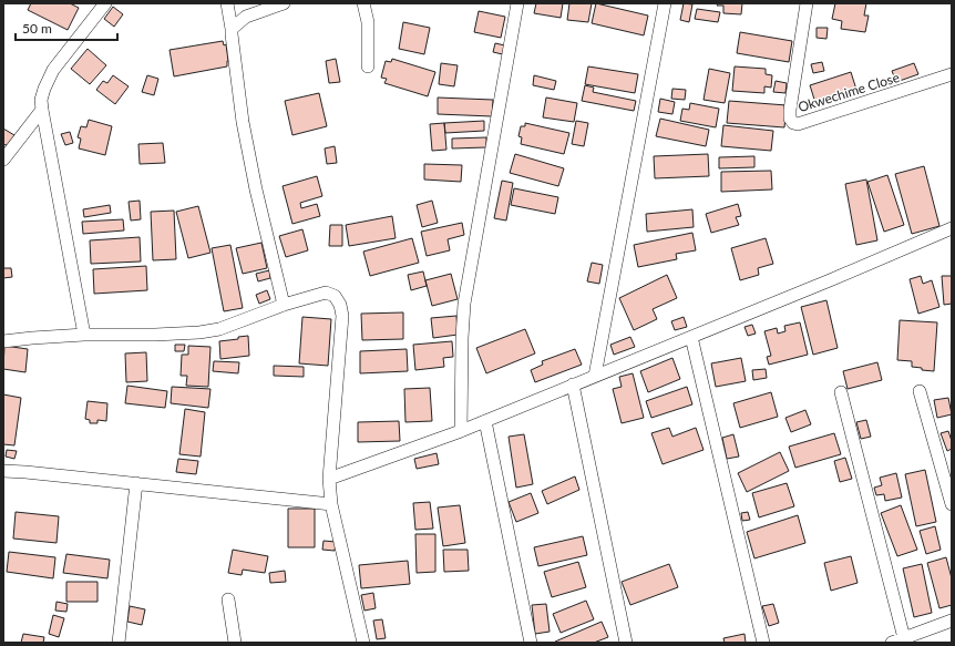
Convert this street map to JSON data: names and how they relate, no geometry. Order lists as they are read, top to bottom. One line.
{"streets":{"street":["Okwechime Close"]},"scale_bar":"50 m"}
